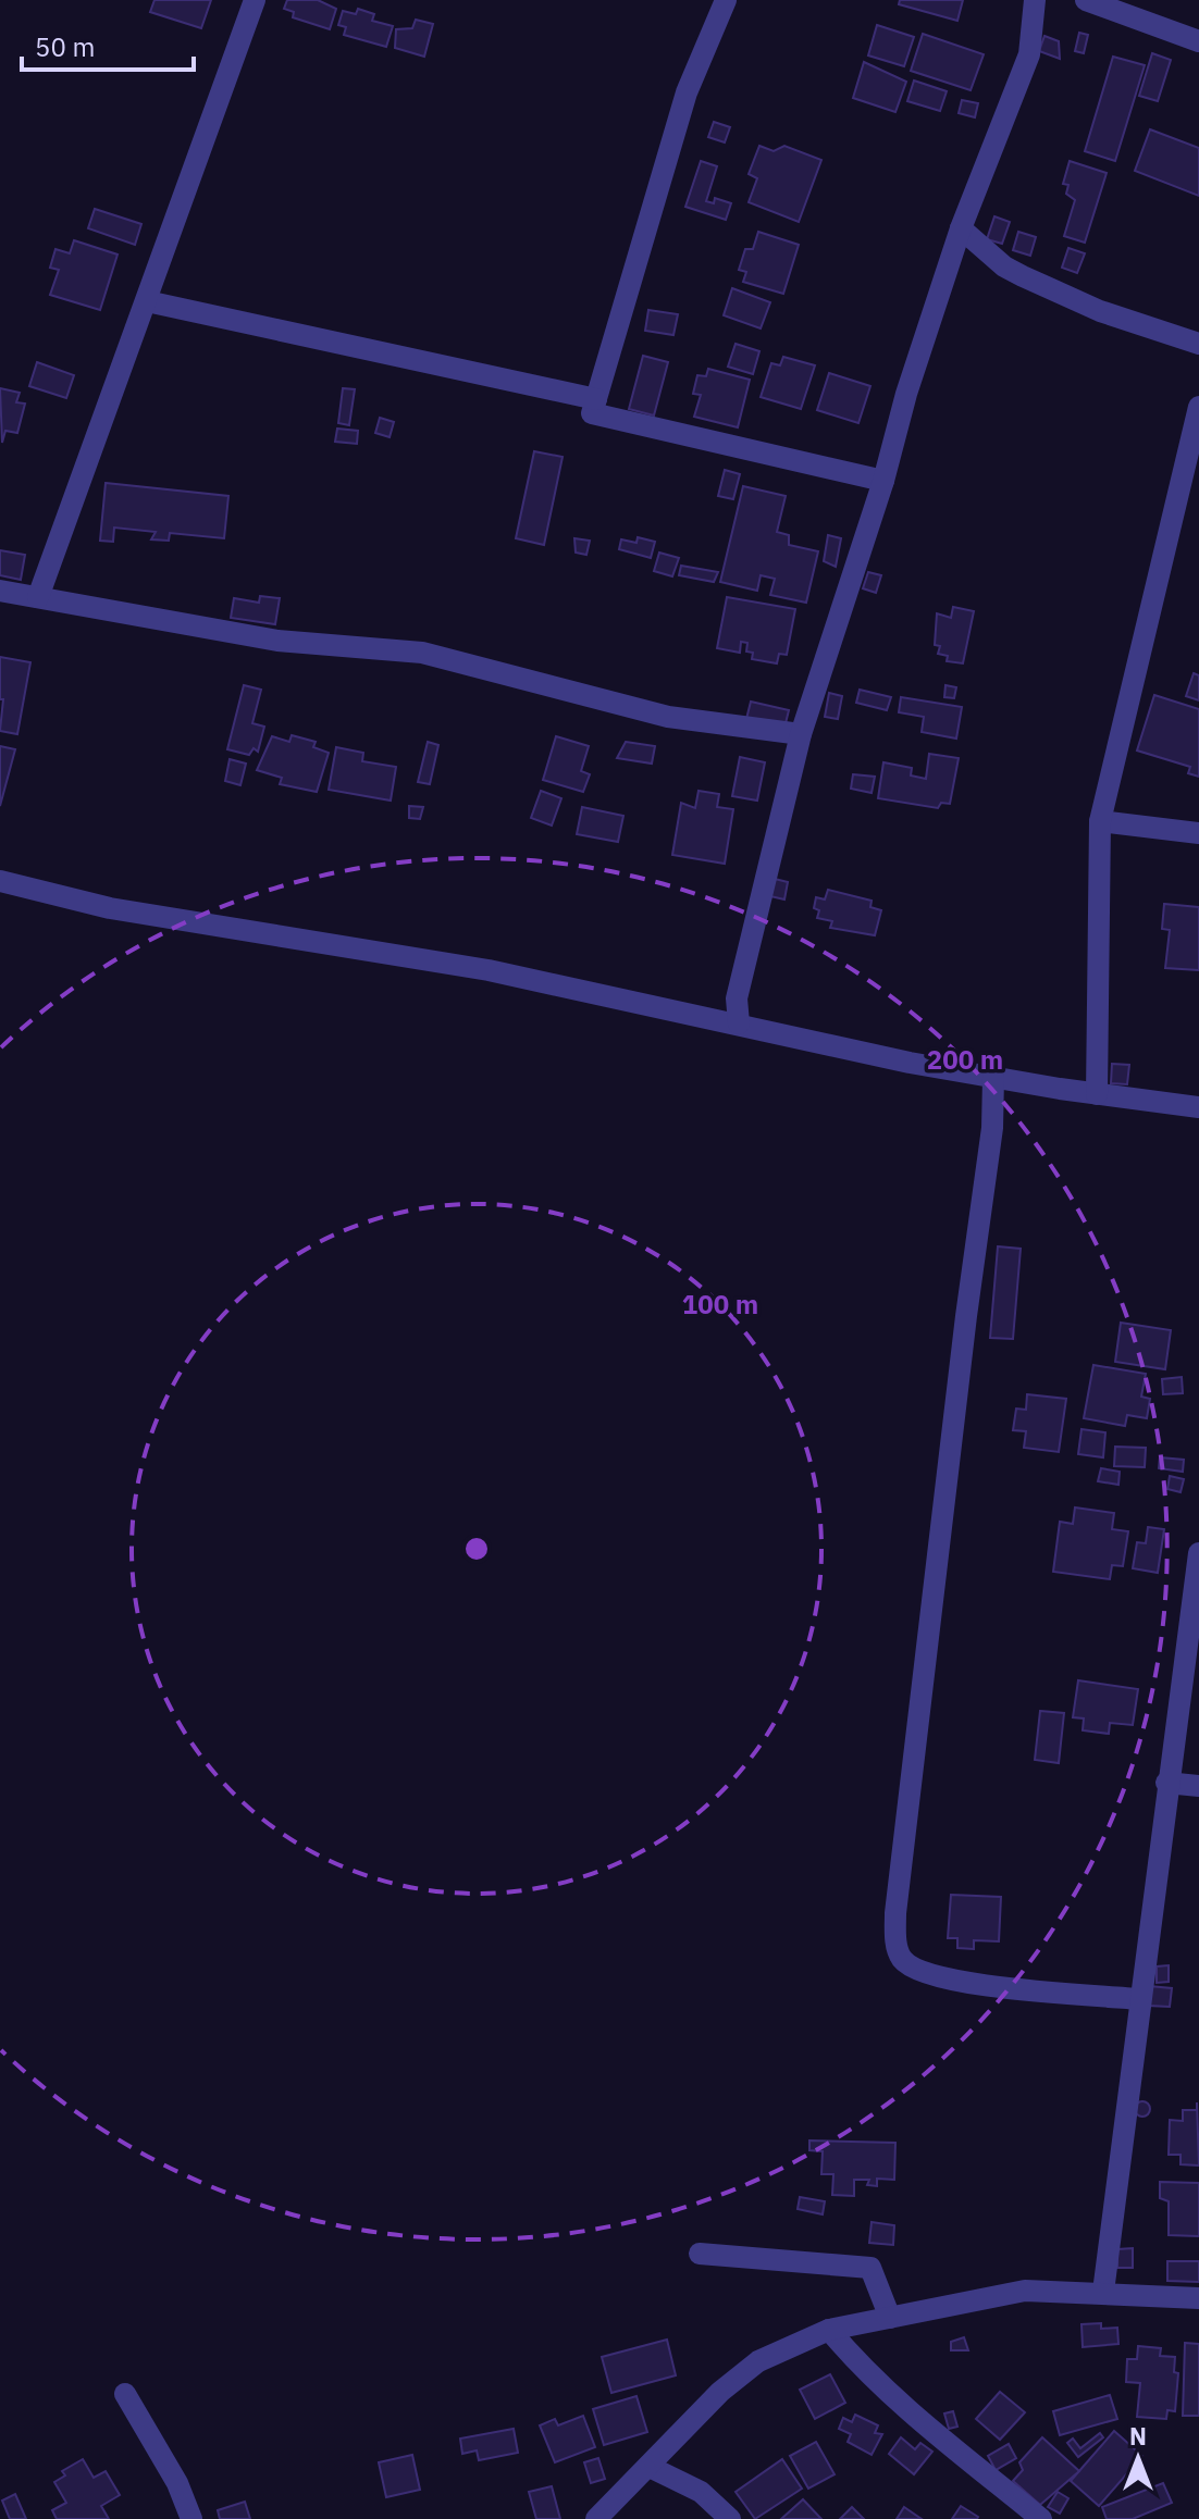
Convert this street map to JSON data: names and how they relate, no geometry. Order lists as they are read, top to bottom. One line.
{"scale_bar":"50 m","north":"top","rings":["200 m","100 m"]}
